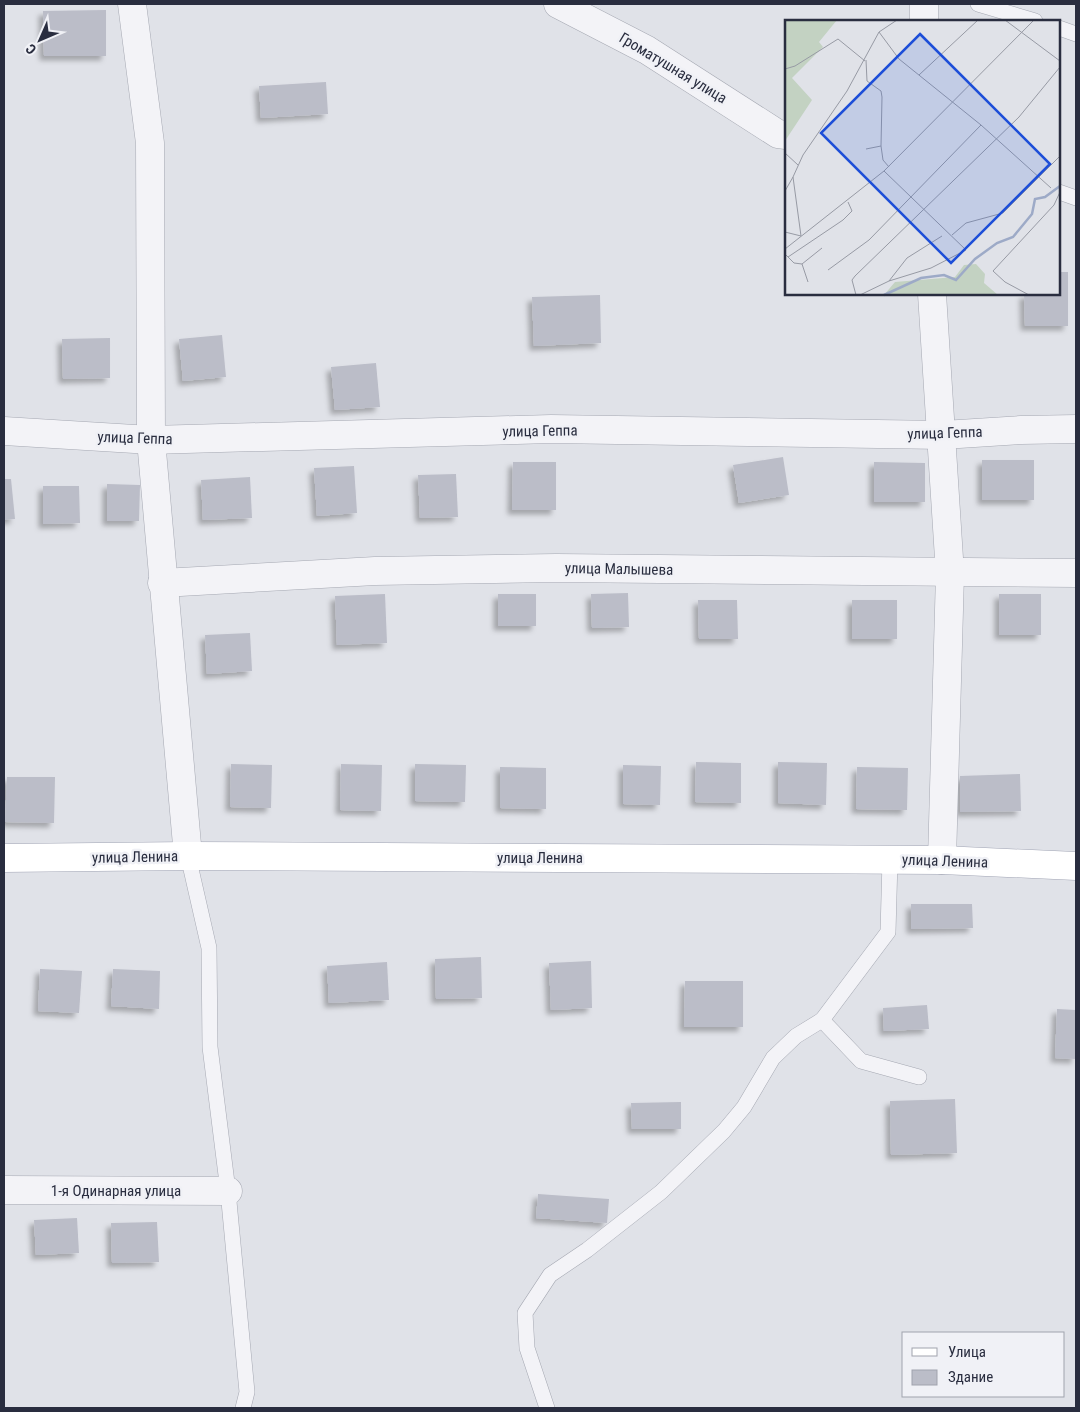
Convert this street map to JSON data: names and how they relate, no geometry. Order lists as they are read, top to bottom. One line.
{"streets":{"main road":["улица Ленина"],"street":["Громатушная улица","улица Геппа","улица Малышева","1-я Одинарная улица"]},"legend":["Улица","Здание"],"north":"bottom left"}
